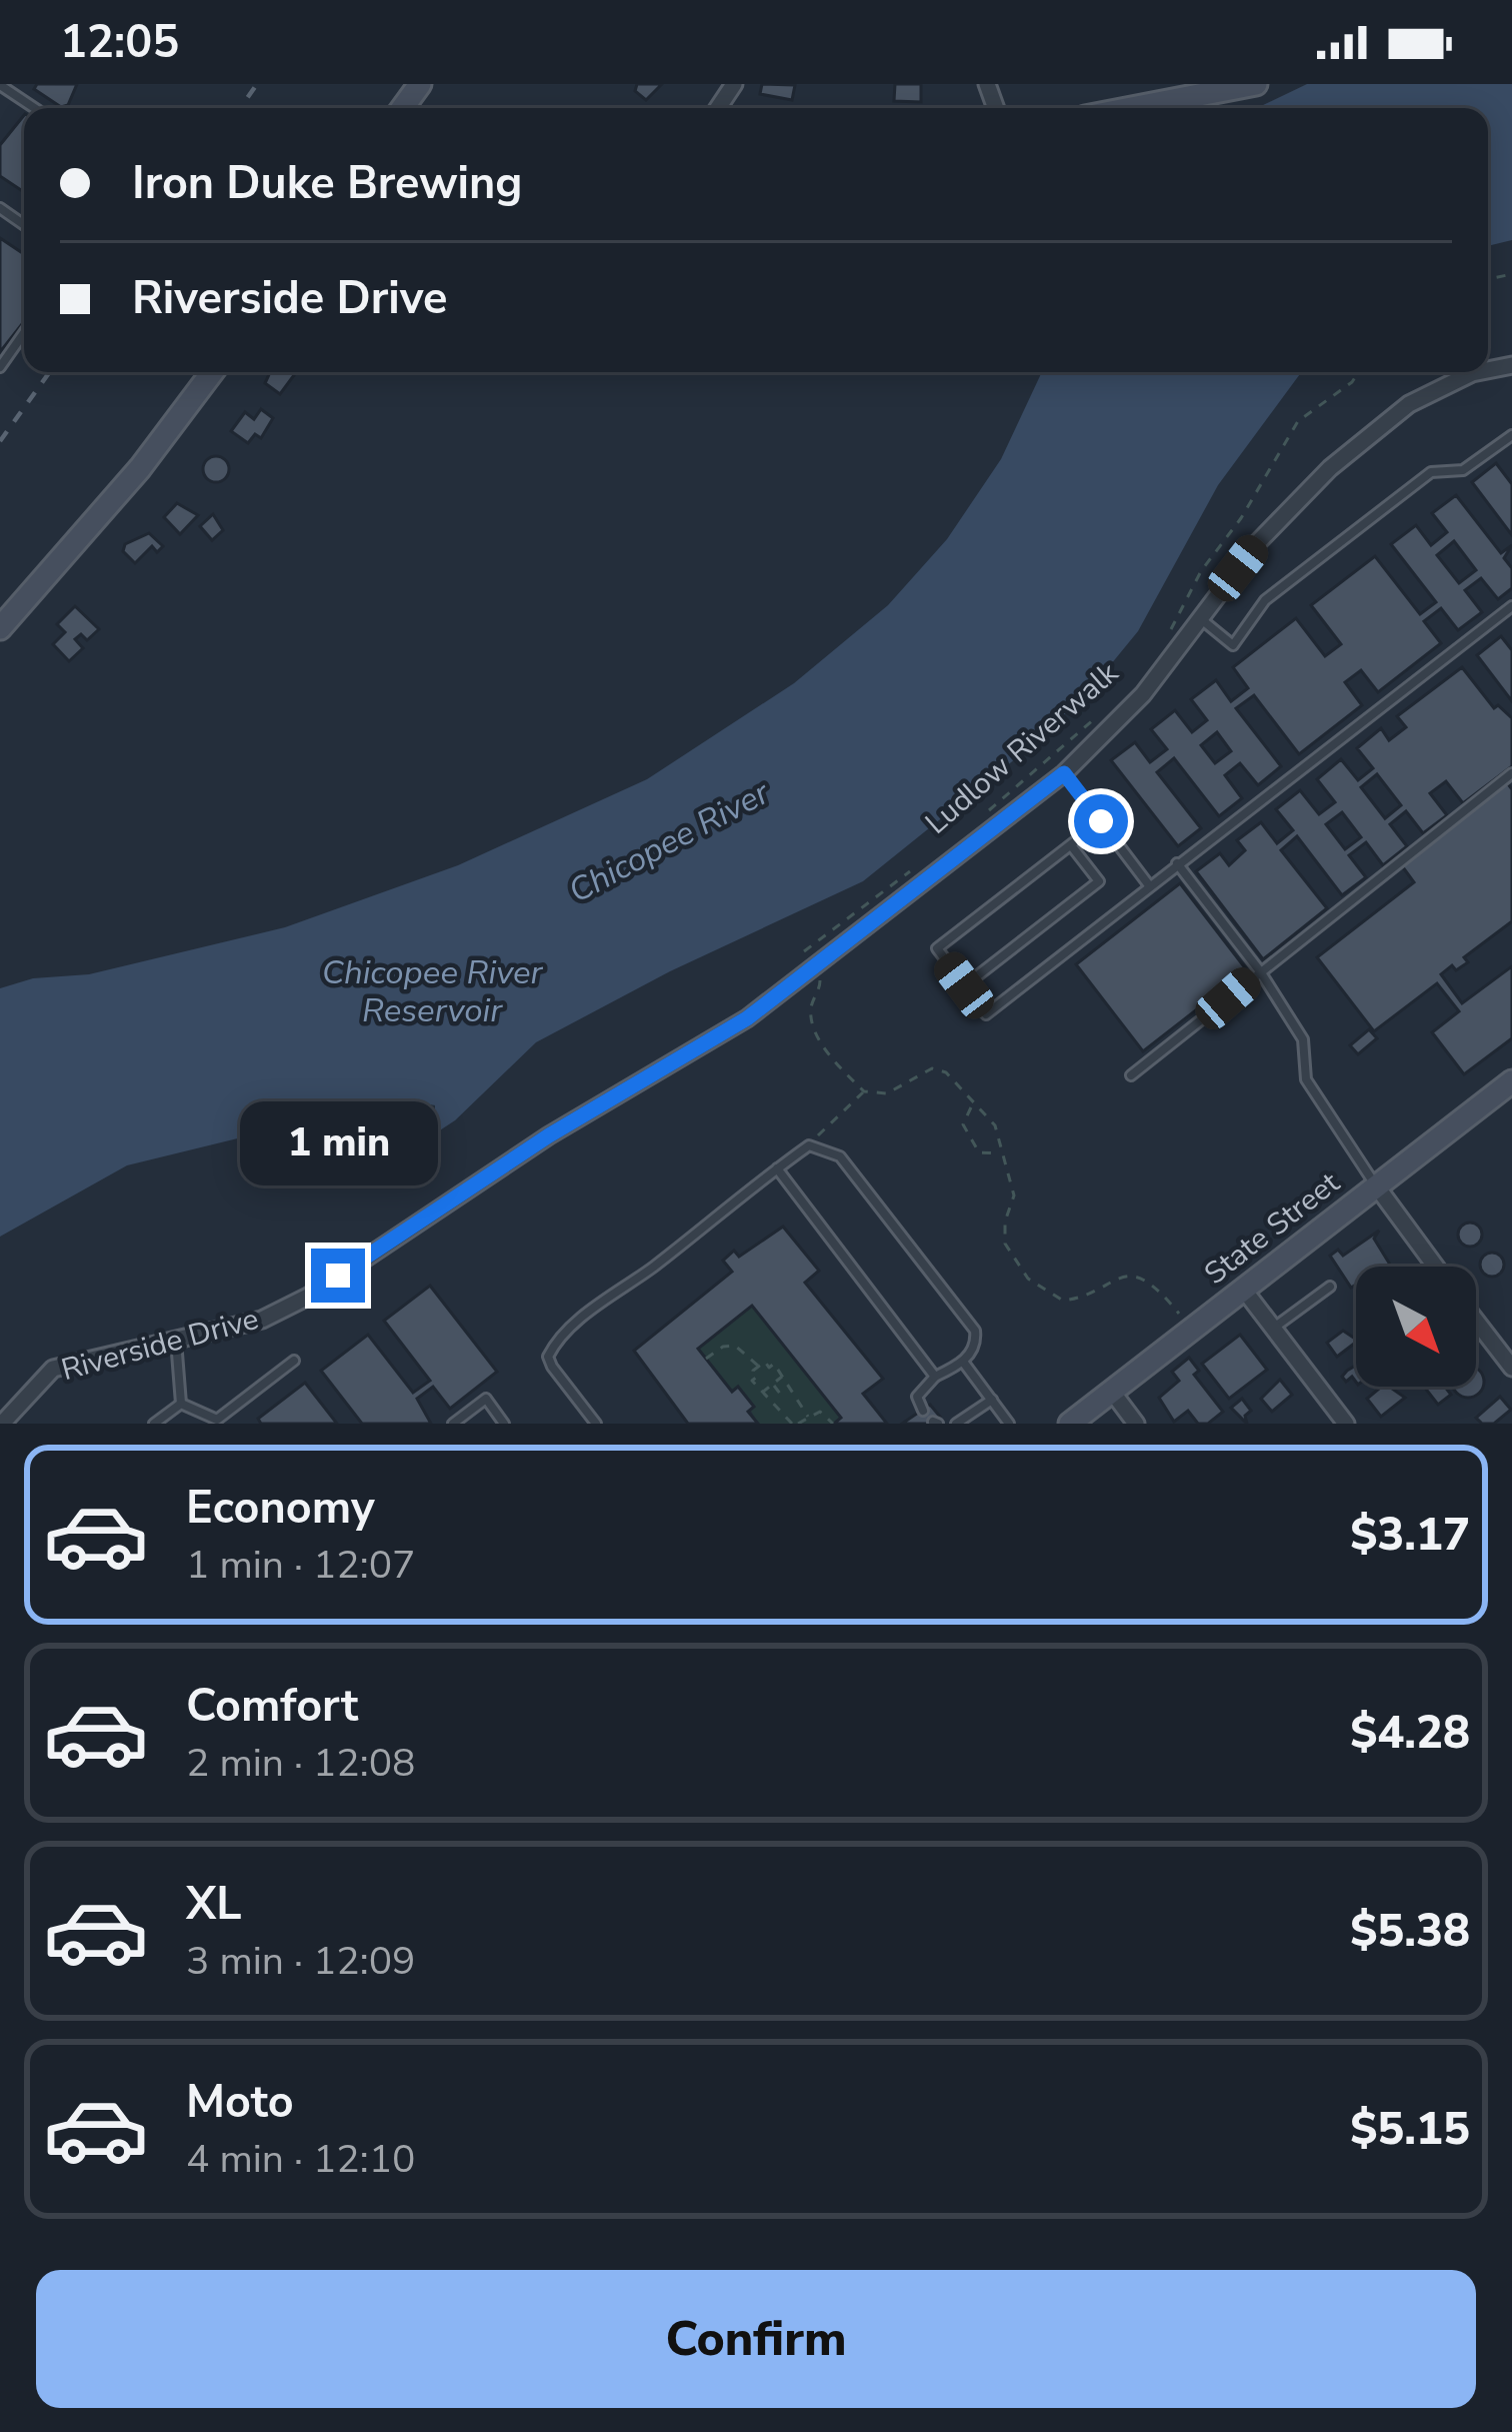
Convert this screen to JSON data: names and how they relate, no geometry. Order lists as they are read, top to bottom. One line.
{"streets":{"street":["State Street","Riverside Drive"],"path":["Ludlow Riverwalk"]},"water":["Chicopee River","Chicopee River Reservoir"],"north":"bottom right","page":{"status":"12:05","banner":["Iron Duke Brewing","Riverside Drive"],"bubble":"1 min","list":[{"name":"Economy","note":"1 min · 12:07","value":"$3.17"},{"name":"Comfort","note":"2 min · 12:08","value":"$4.28"},{"name":"XL","note":"3 min · 12:09","value":"$5.38"},{"name":"Moto","note":"4 min · 12:10","value":"$5.15"}],"buttons":"Confirm"}}
